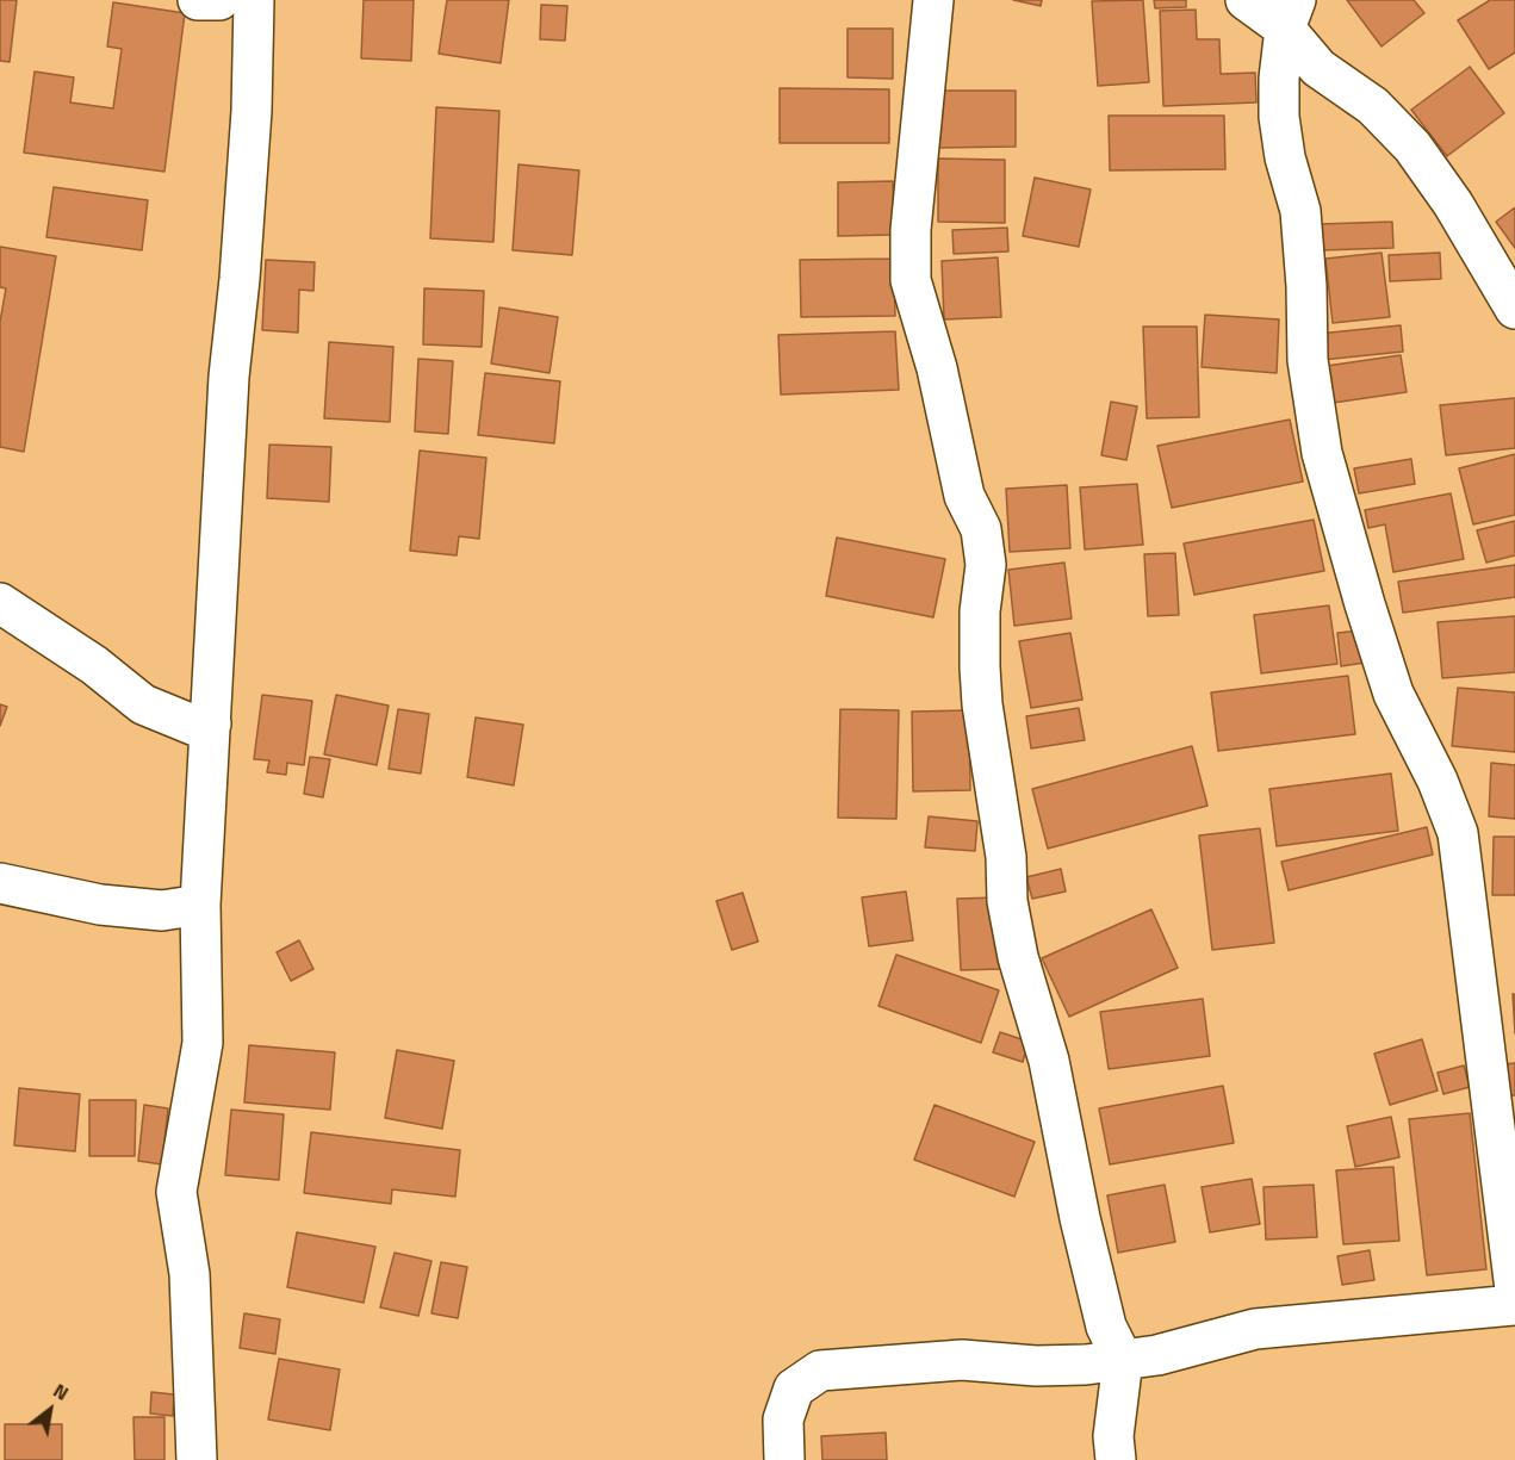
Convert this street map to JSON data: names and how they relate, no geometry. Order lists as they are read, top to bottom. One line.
{"north":"top right"}
